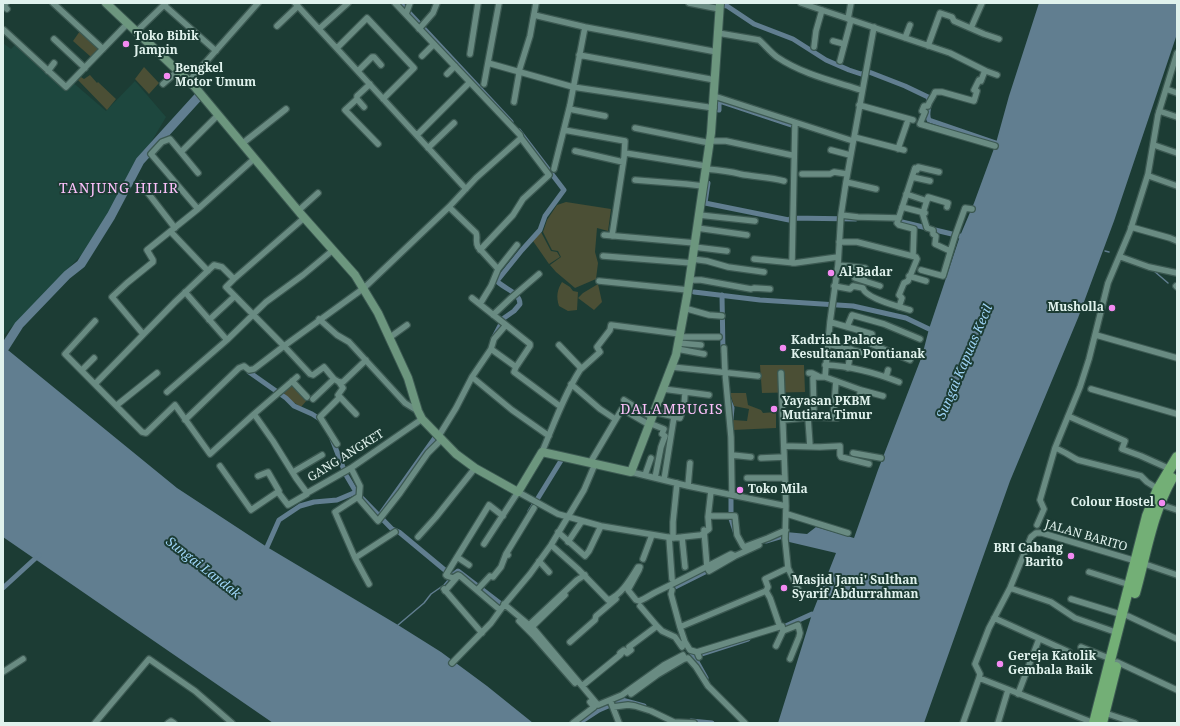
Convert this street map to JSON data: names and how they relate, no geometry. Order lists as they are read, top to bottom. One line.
{"streets":{"street":["GANG ANGKET","JALAN BARITO"]},"districts":["TANJUNG HILIR","DALAMBUGIS"],"water":["Sungai Kapuas Kecil","Sungai Landak"],"places":["Toko Bibik Jampin","Bengkel Motor Umum","Al-Badar","Musholla","Kadriah Palace Kesultanan Pontianak","Yayasan PKBM Mutiara Timur","Toko Mila","Colour Hostel","BRI Cabang Barito","Masjid Jami' Sulthan Syarif Abdurrahman","Gereja Katolik Gembala Baik"]}
